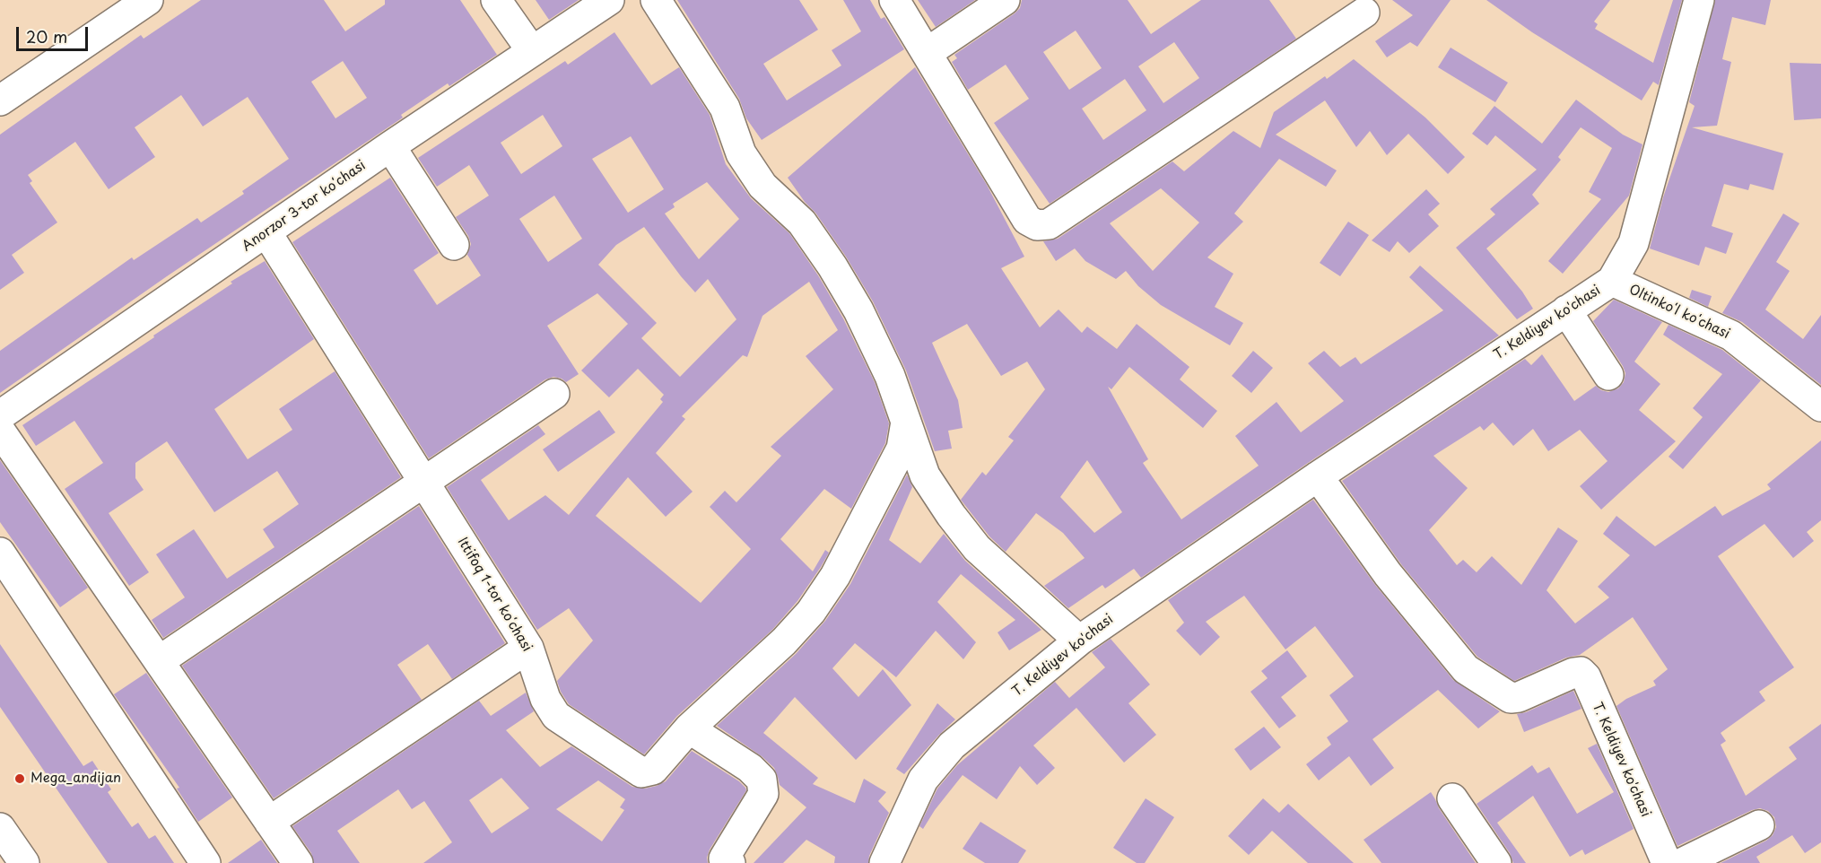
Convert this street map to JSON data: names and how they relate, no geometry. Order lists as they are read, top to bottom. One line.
{"streets":{"street":["Anorzor 3-tor koʻchasi","Oltinkoʻl koʻchasi","T. Keldiyev ko'chasi","Ittifoq 1-tor koʻchasi"]},"crossings":[["Anorzor 3-tor koʻchasi","Ittifoq 1-tor koʻchasi"],["Oltinkoʻl koʻchasi","T. Keldiyev ko'chasi"]],"places":["Mega_andijan"],"scale_bar":"20 m"}
